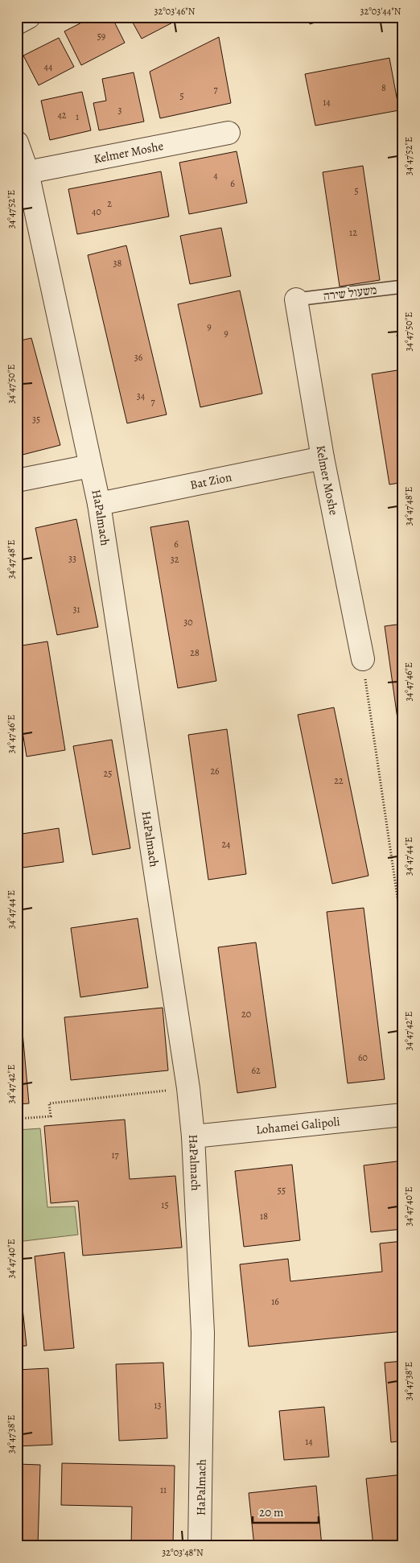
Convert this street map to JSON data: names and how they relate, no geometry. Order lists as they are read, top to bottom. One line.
{"streets":{"street":["Kelmer Moshe","Bat Zion","HaPalmach","Lohamei Galipoli"],"lane":["משעול שירה"]},"crossings":[["Kelmer Moshe","משעול שירה"],["Kelmer Moshe","Bat Zion"],["Kelmer Moshe","HaPalmach"],["Bat Zion","HaPalmach"],["HaPalmach","Lohamei Galipoli"]],"house_numbers":["59","44","8","7","5","14","3","42","1","4","6","5","2","40","12","38","9","9","36","34","7","35","6","33","32","31","30","28","26","25","22","24","20","60","62","17","55","15","18","16","13","14","11"],"scale_bar":"20 m","coordinates":["32°03'46\"N","32°03'44\"N","34°47'52\"E","34°47'50\"E","34°47'48\"E","34°47'46\"E","34°47'44\"E","34°47'42\"E","34°47'40\"E","34°47'38\"E","32°03'48\"N"]}
